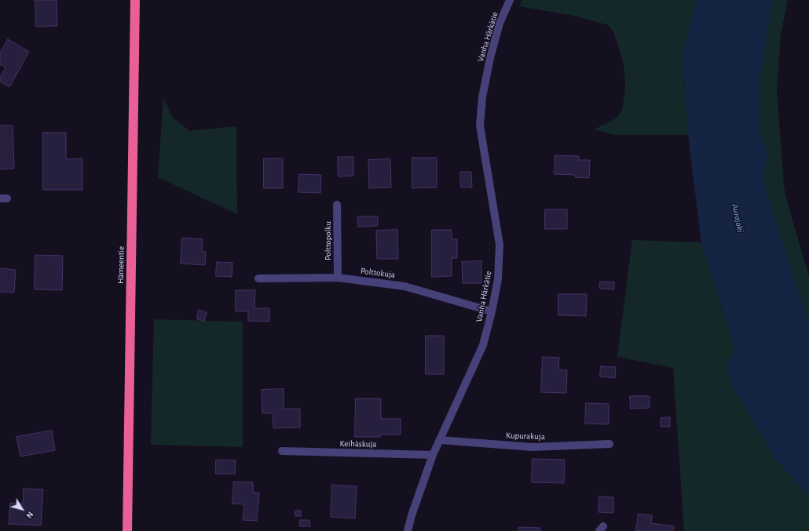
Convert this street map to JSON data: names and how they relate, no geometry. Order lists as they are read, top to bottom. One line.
{"streets":{"highway":["Hämeentie"],"street":["Vanha Härkätie","Polttopolku","Polttokuja","Kupurakuja","Keihäskuja"]},"crossings":[["Vanha Härkätie","Polttokuja"],["Vanha Härkätie","Kupurakuja"],["Vanha Härkätie","Keihäskuja"],["Polttopolku","Polttokuja"]],"water":["Aurajoki"],"north":"bottom right"}
